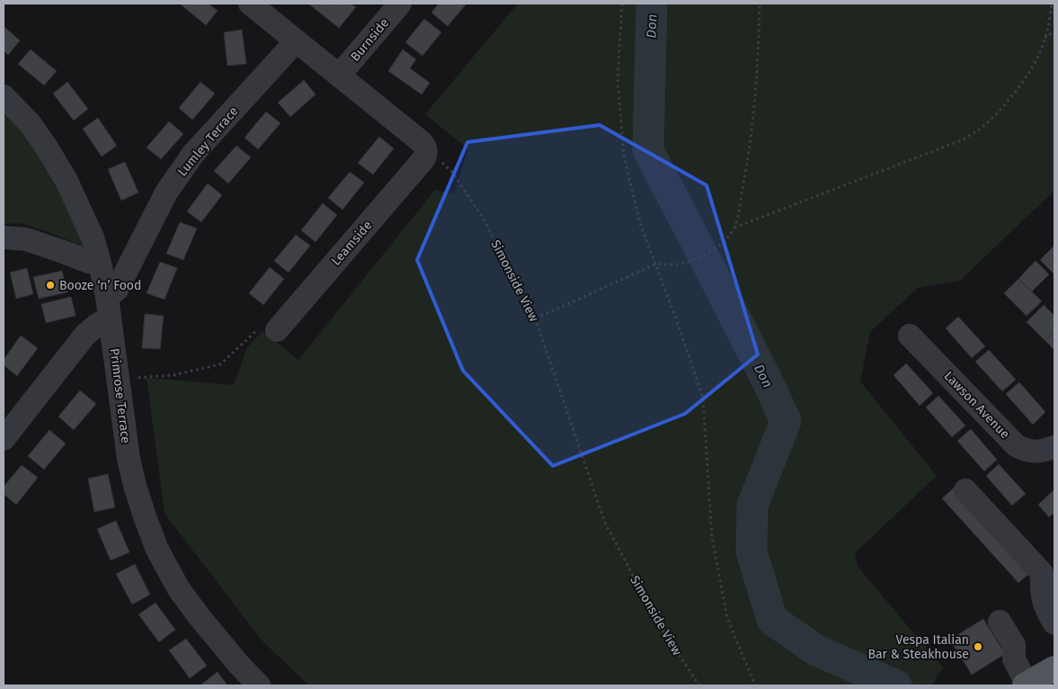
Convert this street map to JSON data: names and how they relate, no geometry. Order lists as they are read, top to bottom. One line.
{"streets":{"street":["Burnside","Lumley Terrace","Leamside","Primrose Terrace","Lawson Avenue"],"path":["Simonside View"]},"crossings":[["Lumley Terrace","Primrose Terrace"],["Leamside","Simonside View"]],"water":["Don"],"places":["Booze ‘n’ Food","Vespa Italian Bar & Steakhouse"]}
